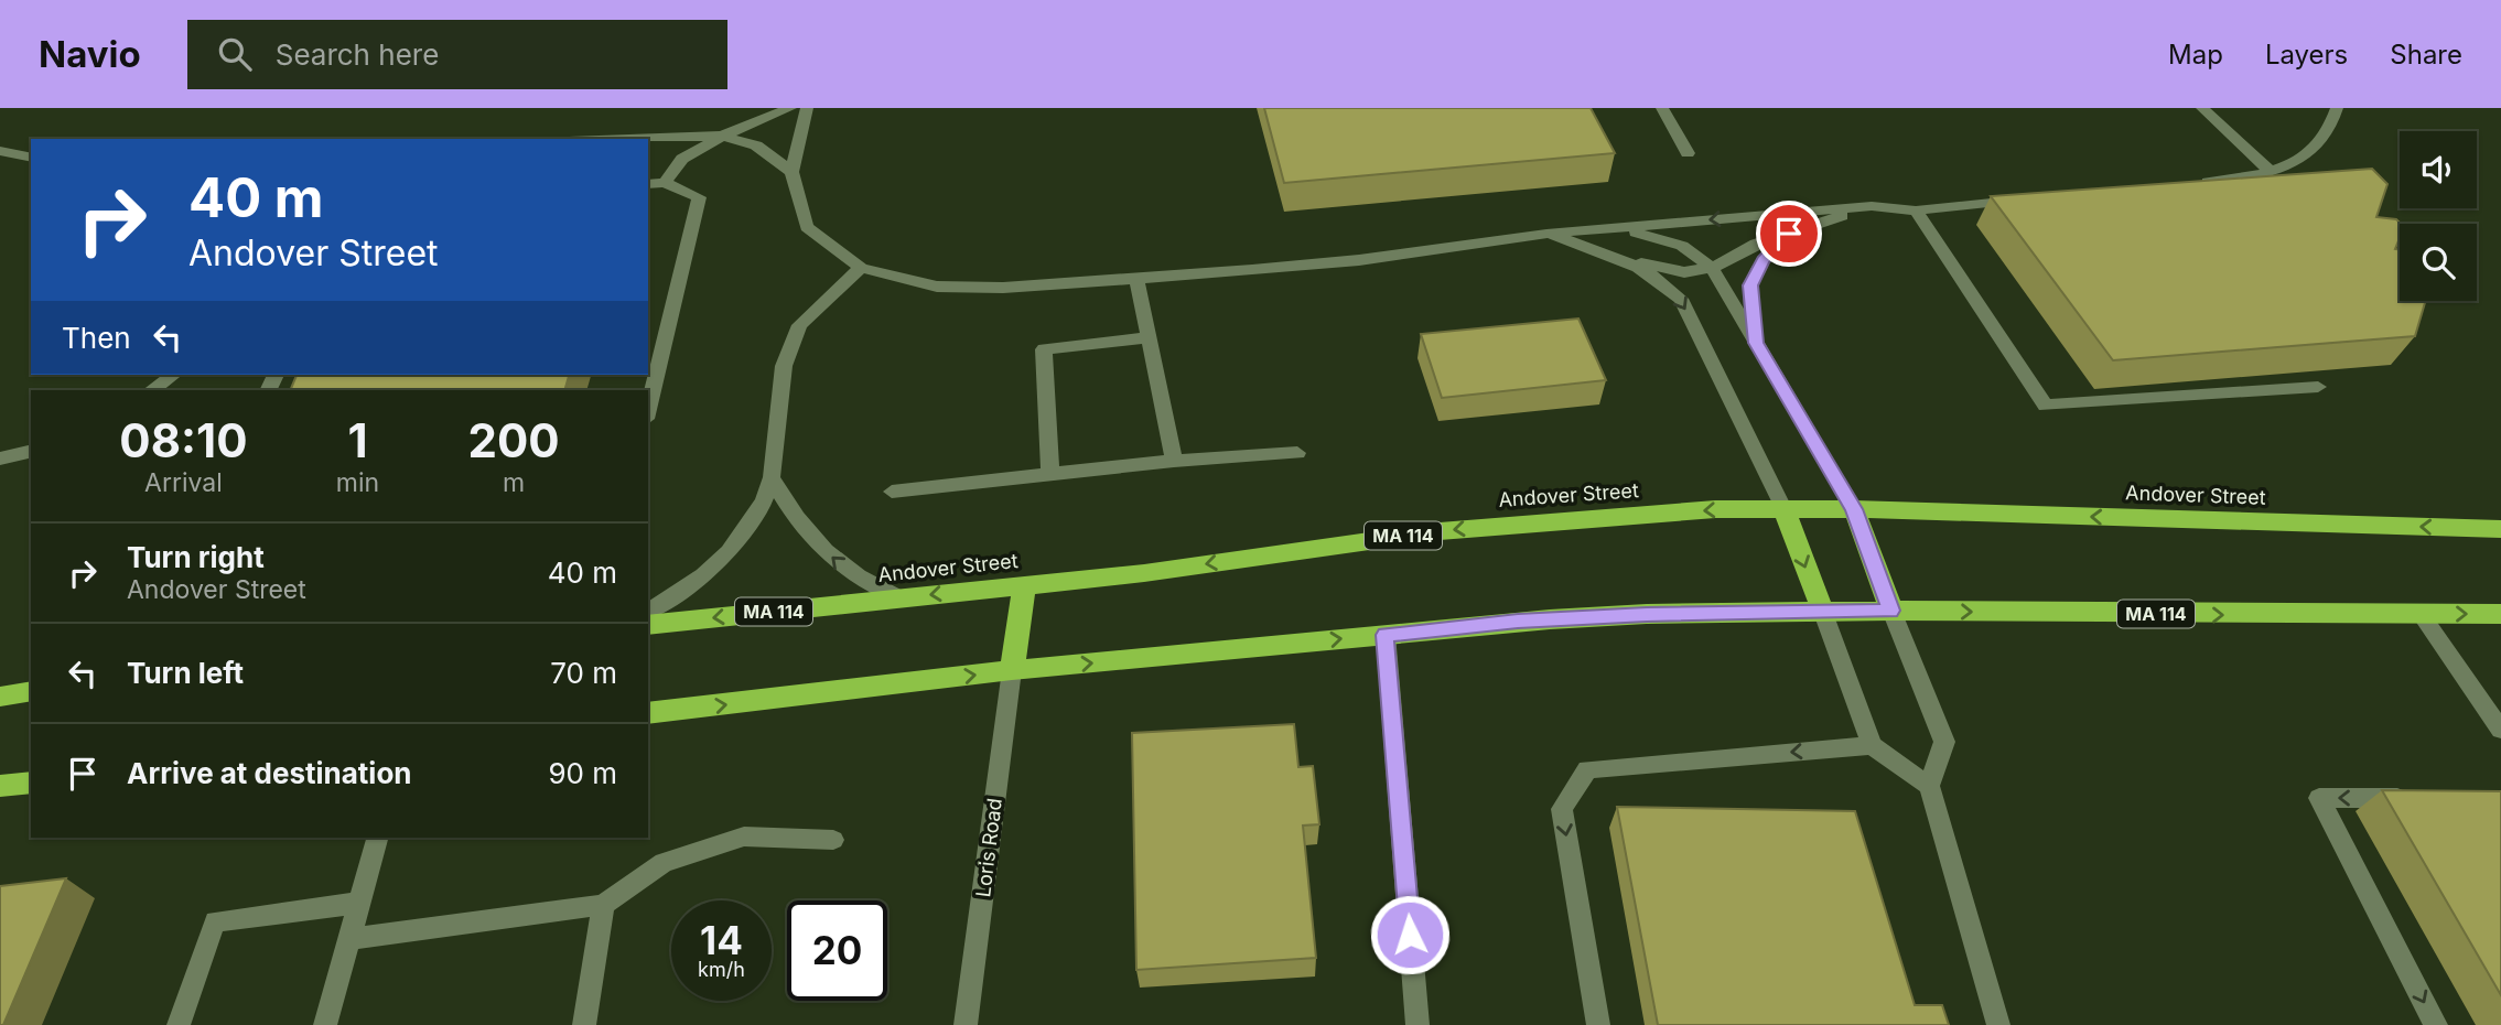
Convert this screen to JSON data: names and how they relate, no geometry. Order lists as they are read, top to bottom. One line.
{"streets":{"highway":["Andover Street","MA 114"],"street":["Loris Road"]},"crossings":[["MA 114","Loris Road"]],"page":{"header":"Navio","search":"Search here","nav":["Map","Layers","Share"],"turn":["40 m","Andover Street"],"then":"Then","eta":["08:10","Arrival","1","min","200","m"],"list":[{"name":"Turn right","note":"Andover Street","value":"40 m"},{"name":"Turn left","value":"70 m"},{"name":"Arrive at destination","value":"90 m"}],"speed":"14 km/h","limit":"20"}}
